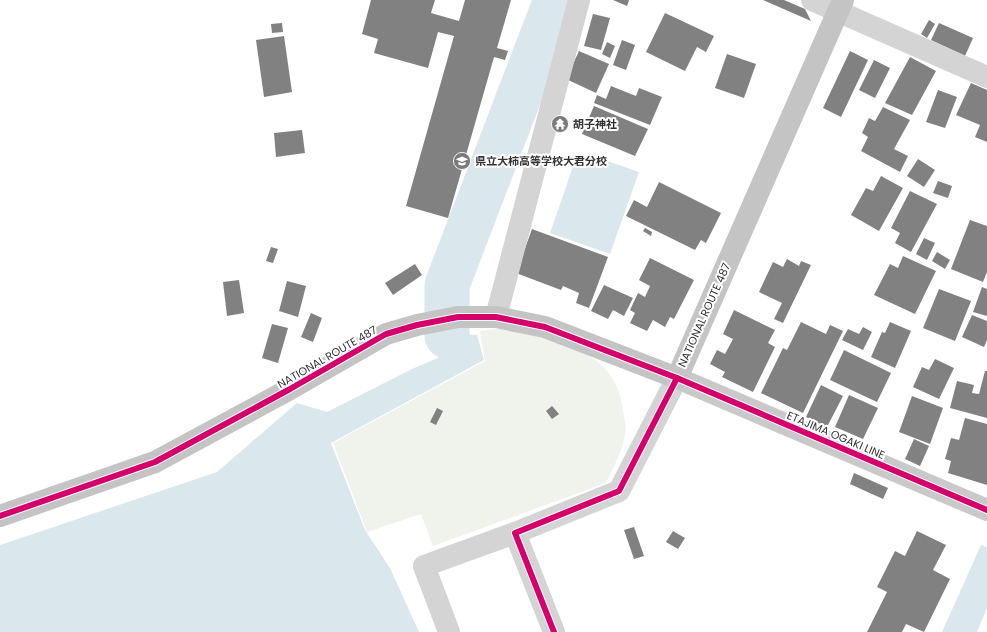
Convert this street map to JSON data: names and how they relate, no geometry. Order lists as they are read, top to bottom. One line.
{"streets":{"highway":["NATIONAL ROUTE 487"],"main road":["ETAJIMA OGAKI LINE"]},"crossings":[["NATIONAL ROUTE 487","ETAJIMA OGAKI LINE"]],"places":{"temple":["胡子神社"],"school or university":["県立大柿高等学校大君分校"]}}
